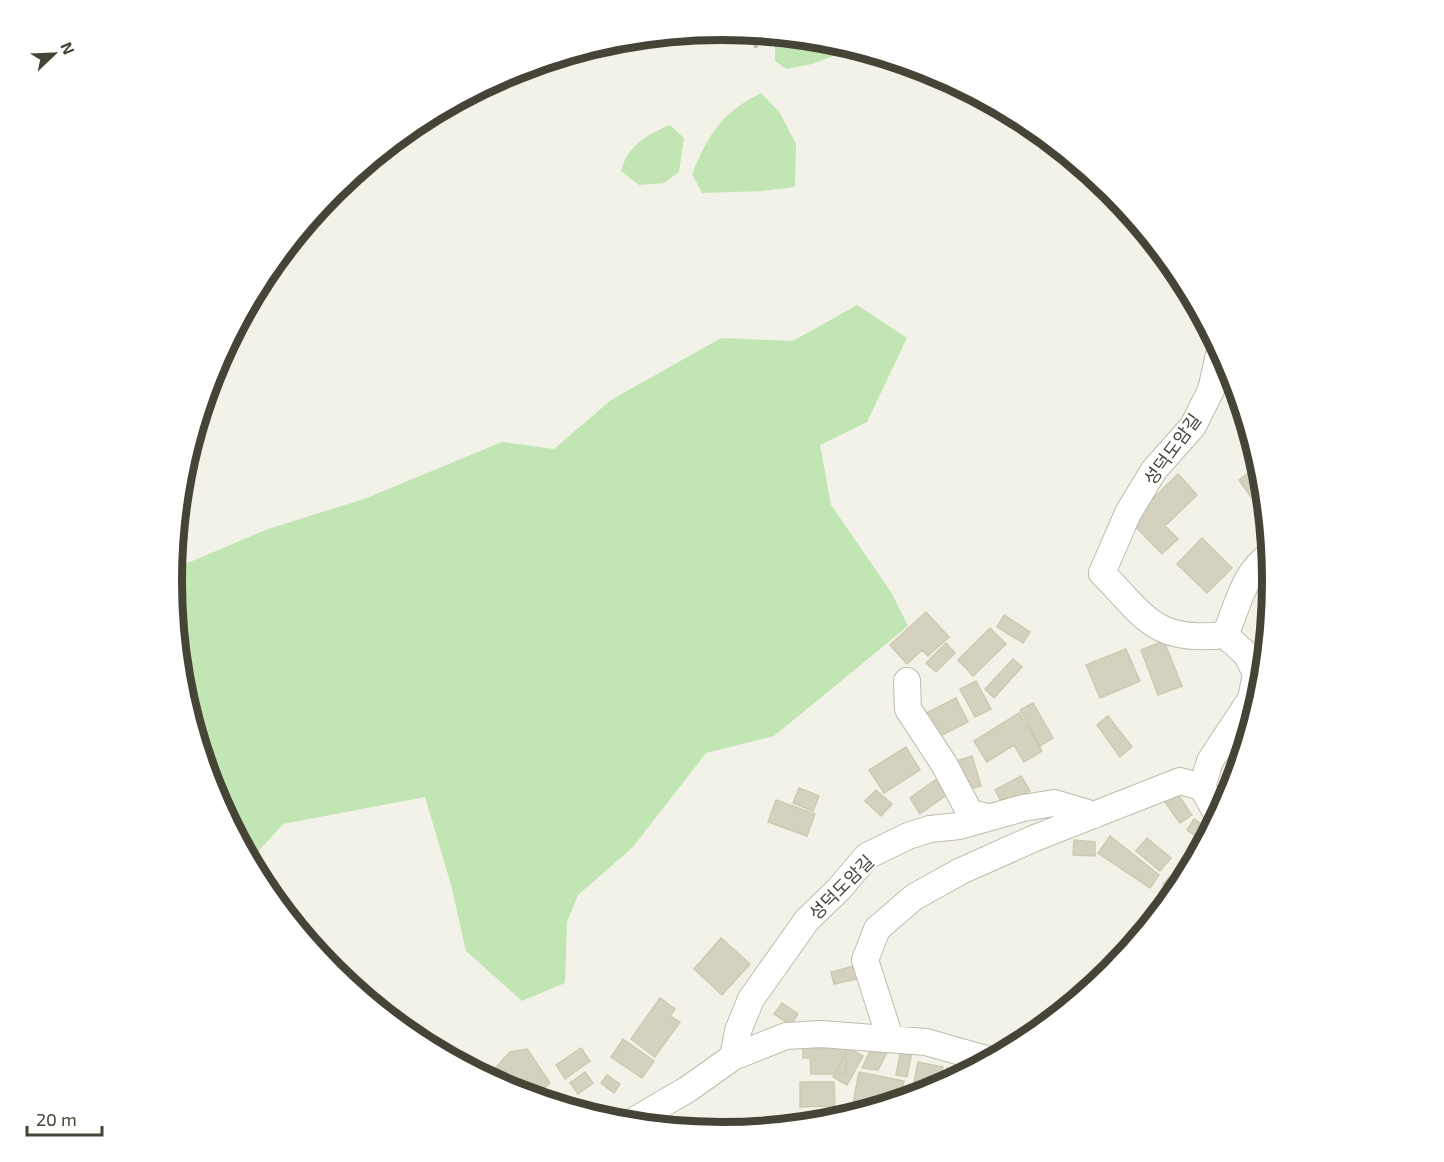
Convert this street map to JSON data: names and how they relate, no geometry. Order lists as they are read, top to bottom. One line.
{"streets":{"street":["성덕도암길"]},"scale_bar":"20 m","north":"top right"}
